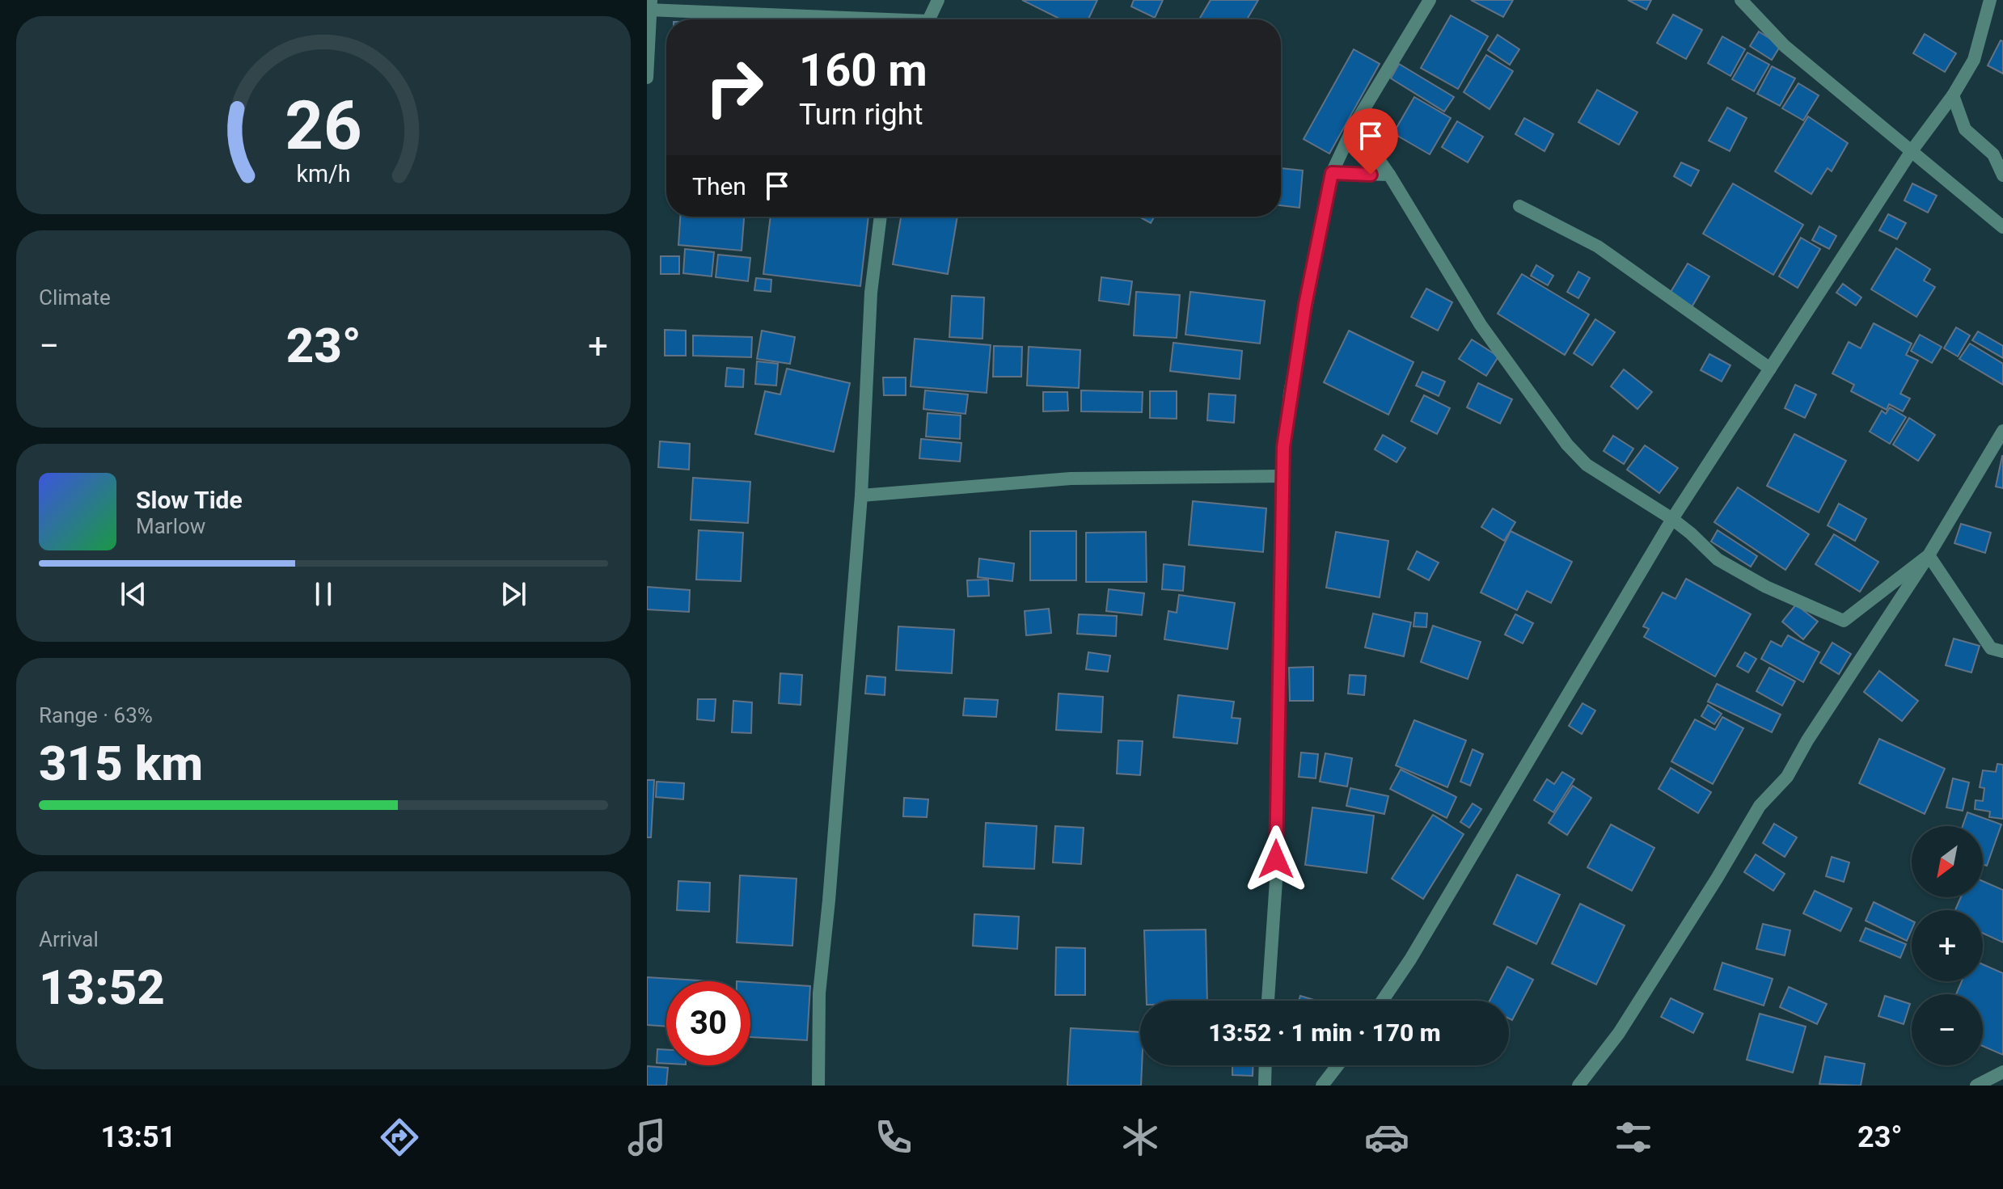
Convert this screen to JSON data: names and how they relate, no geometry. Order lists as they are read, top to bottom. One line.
{"north":"bottom left","page":{"turn":["160 m","Turn right"],"then":"Then","tile":["Climate",["Range · 63%","315 km"],["Arrival","13:52"]],"heat":["−","23°","+"],"song":["Slow Tide","Marlow"],"map_buttons":["+","−"],"limit":"30","trip":"13:52 · 1 min · 170 m","tabs":["13:51","23°"],"gauge":["26","km/h"]}}
